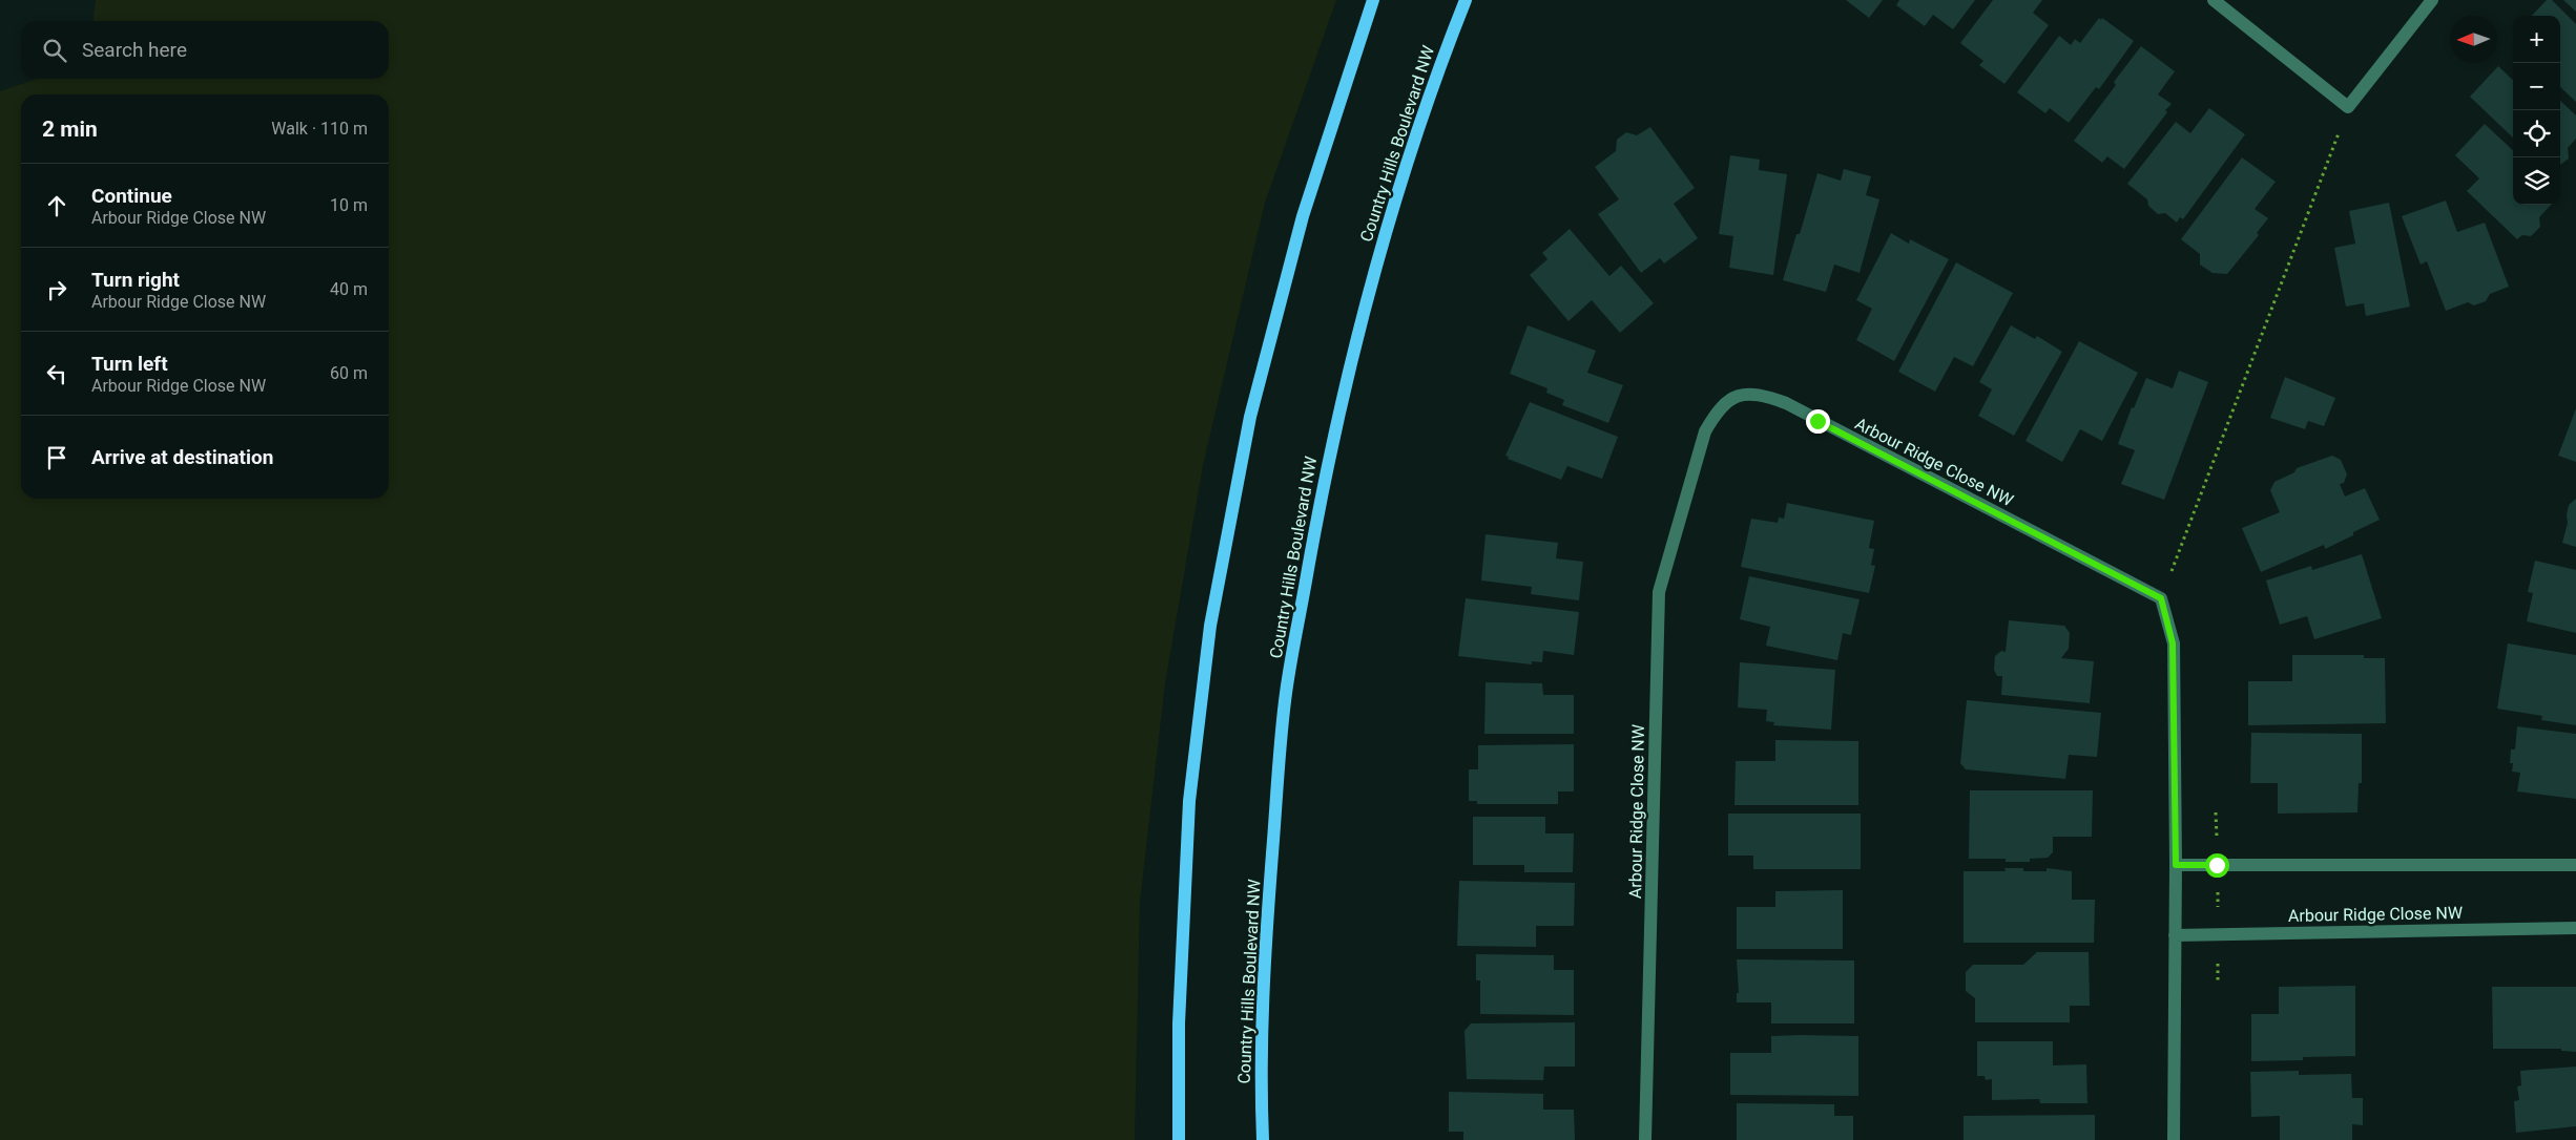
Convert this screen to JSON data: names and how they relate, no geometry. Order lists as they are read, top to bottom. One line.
{"streets":{"main road":["Country Hills Boulevard NW"],"street":["Arbour Ridge Close NW"]},"north":"left","page":{"map_buttons":["+","−"],"search":"Search here","heading":["2 min","Walk · 110 m"],"list":[["Continue","Arbour Ridge Close NW","10 m"],["Turn right","Arbour Ridge Close NW","40 m"],["Turn left","Arbour Ridge Close NW","60 m"],"Arrive at destination"]}}
